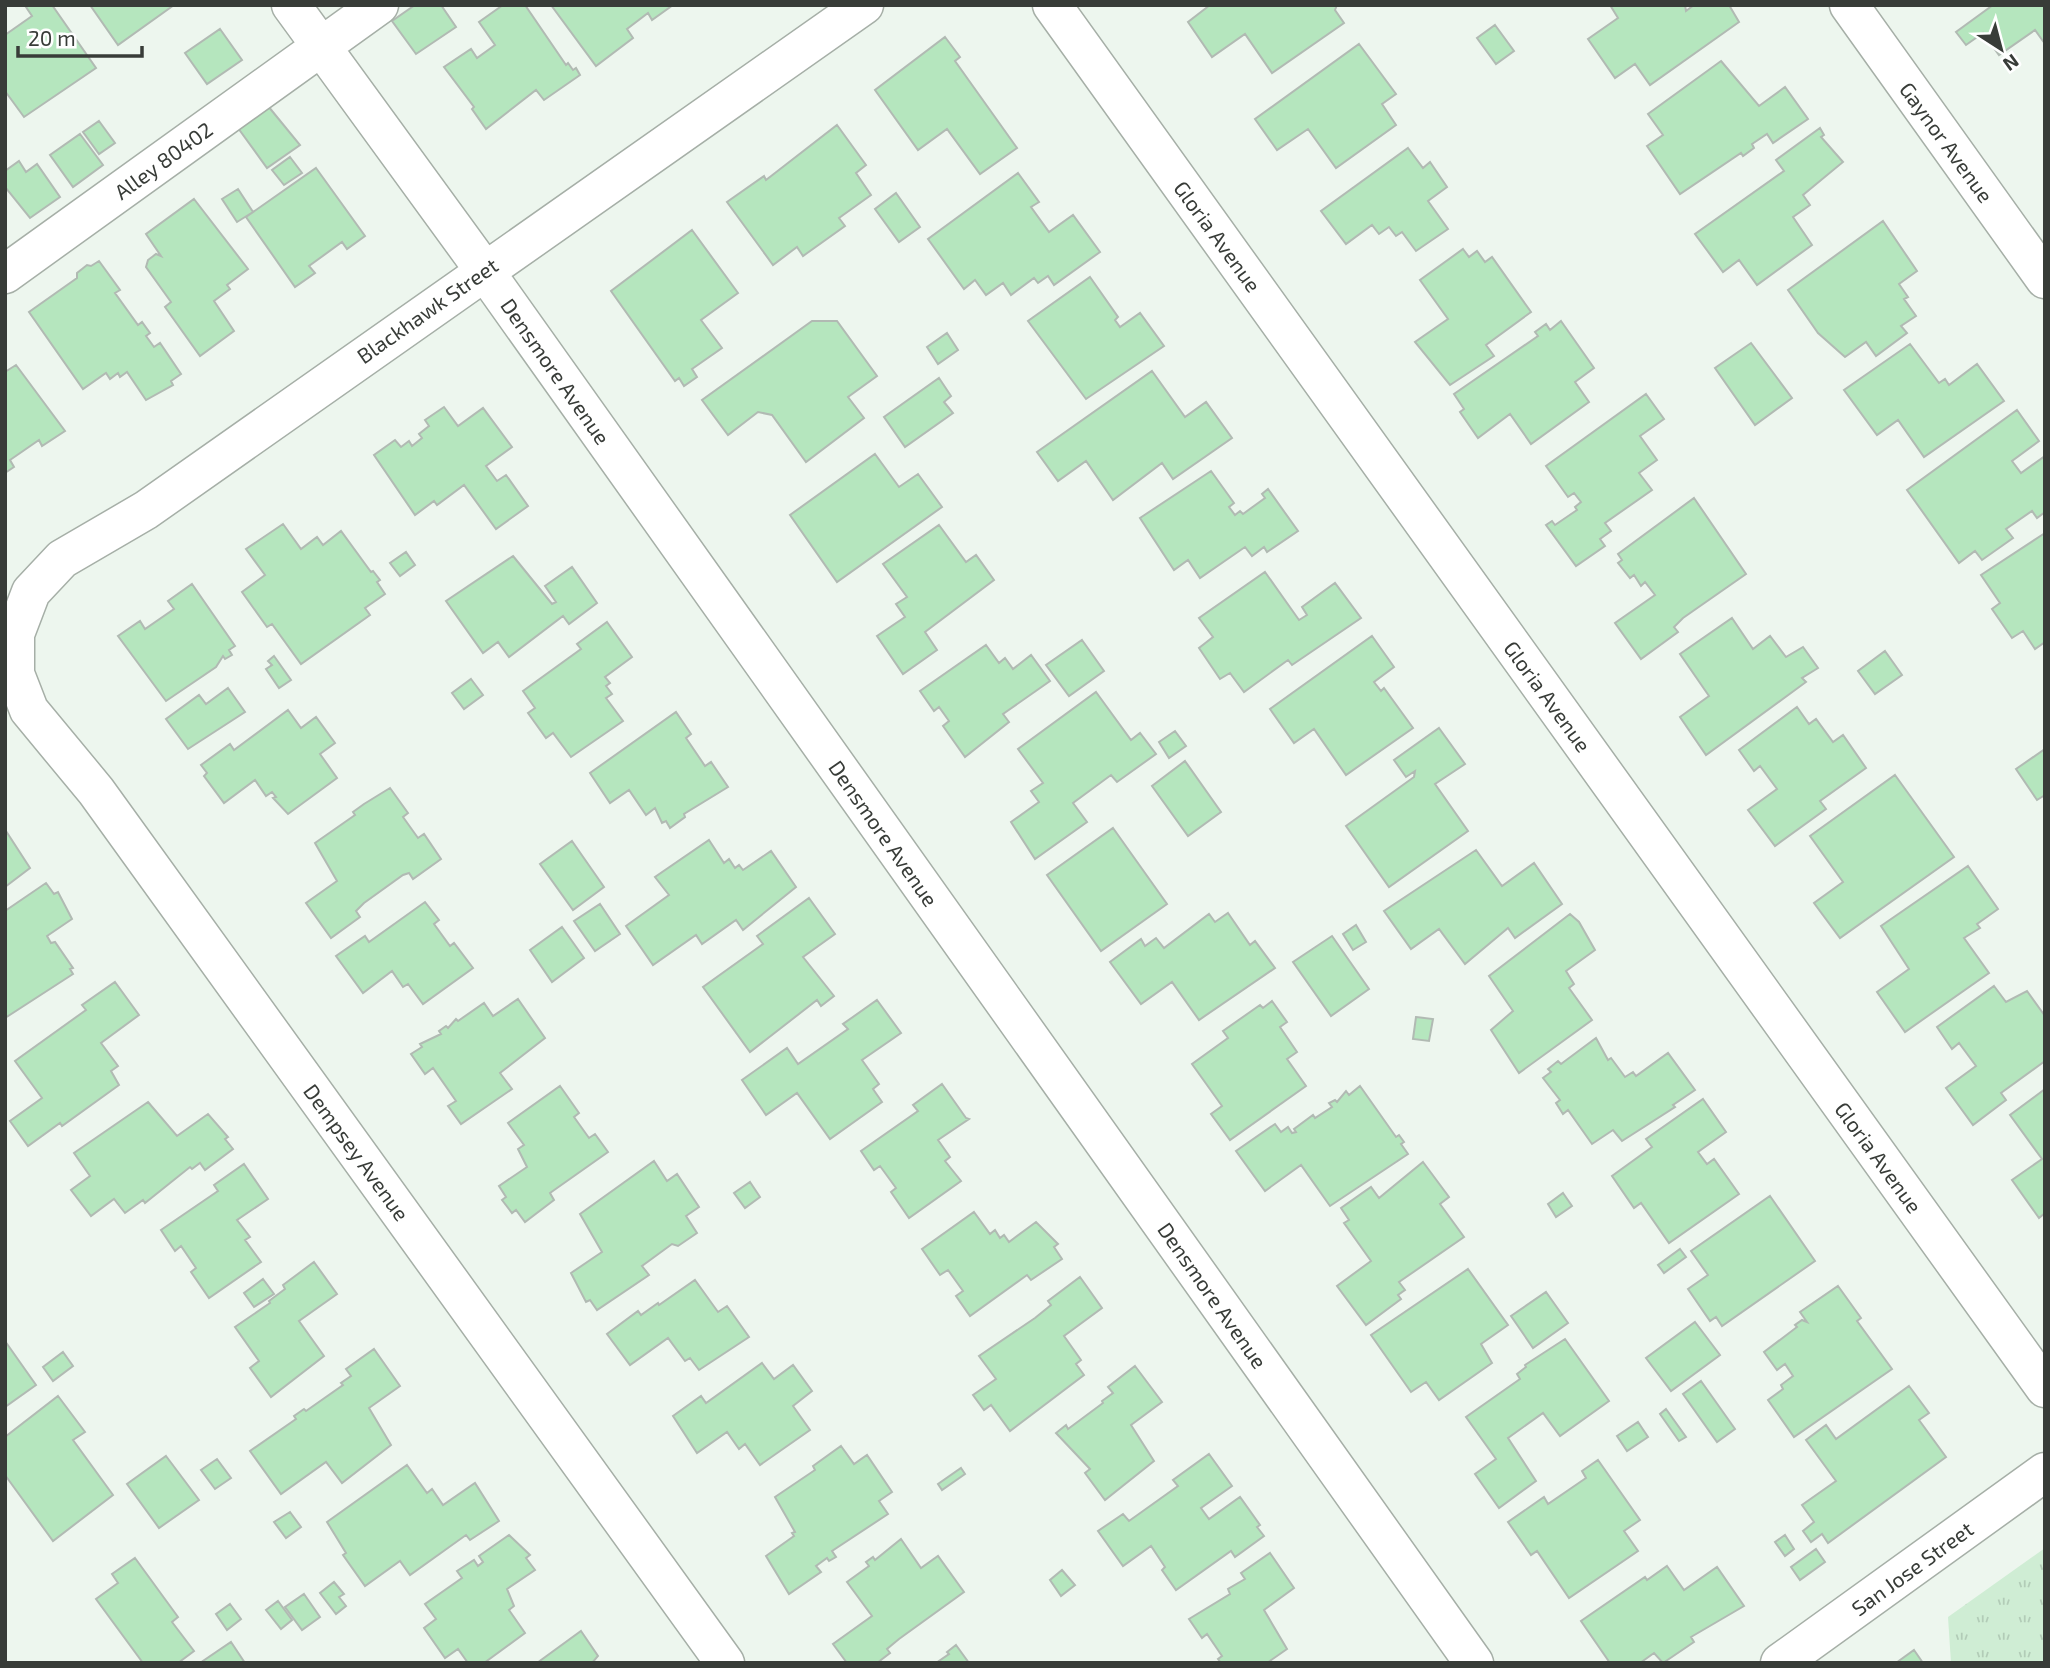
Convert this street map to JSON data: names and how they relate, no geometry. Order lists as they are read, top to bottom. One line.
{"streets":{"street":["Gaynor Avenue","Alley 80402","Gloria Avenue","Blackhawk Street","Densmore Avenue","Dempsey Avenue","San Jose Street"]},"crossings":[["Alley 80402","Densmore Avenue"],["Blackhawk Street","Densmore Avenue"],["Blackhawk Street","Dempsey Avenue"]],"scale_bar":"20 m","north":"bottom right"}
